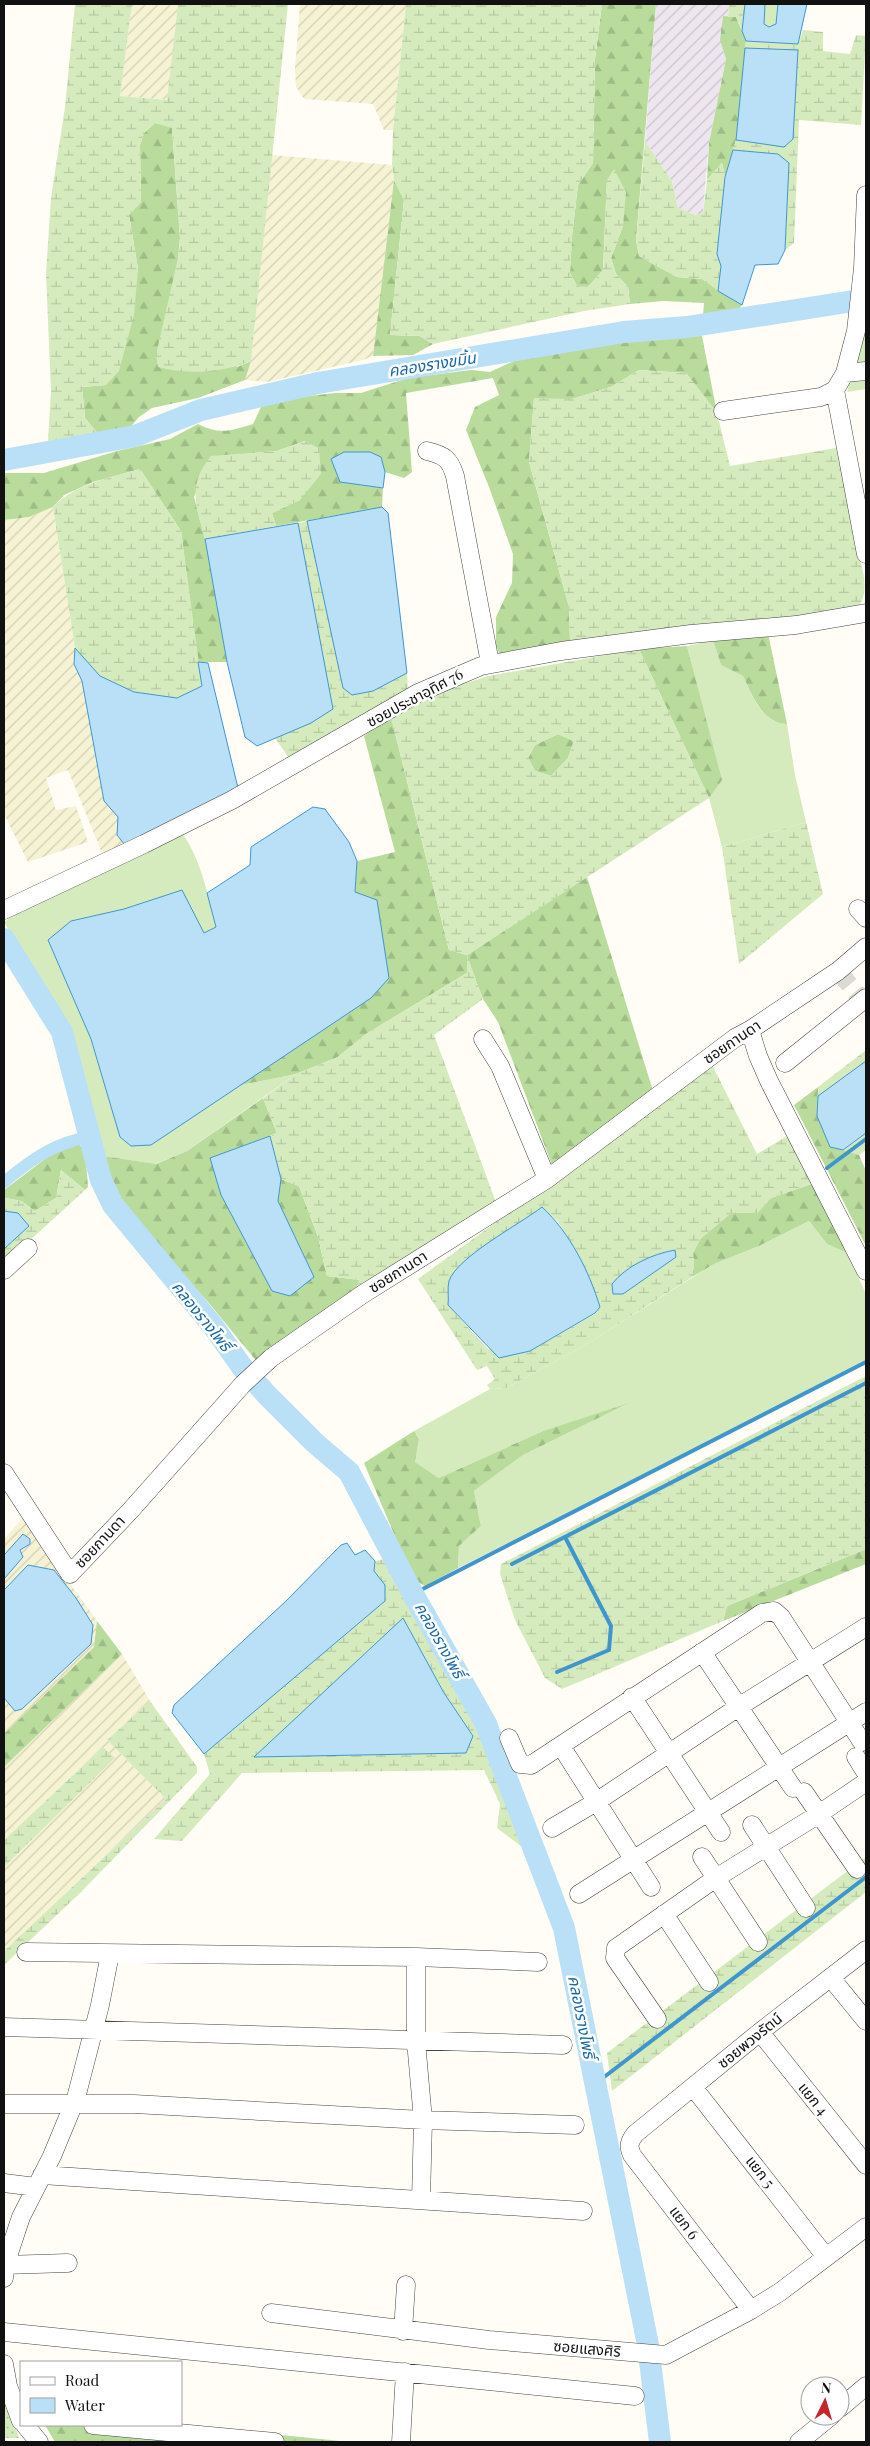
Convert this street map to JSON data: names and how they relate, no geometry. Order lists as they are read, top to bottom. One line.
{"streets":{"street":["ซอยประชาอุทิศ 76","ซอยกานดา","ซอยพวงรัตน์","แยก 4","แยก 5","แยก 6","ซอยแสงศิริ"]},"crossings":[["ซอยพวงรัตน์","แยก 4"],["ซอยพวงรัตน์","แยก 5"],["ซอยพวงรัตน์","แยก 6"],["แยก 5","ซอยแสงศิริ"],["แยก 6","ซอยแสงศิริ"]],"water":["คลองรางขมิ้น","คลองรางโพธิ์"],"legend":["Road","Water"],"north":"top"}
